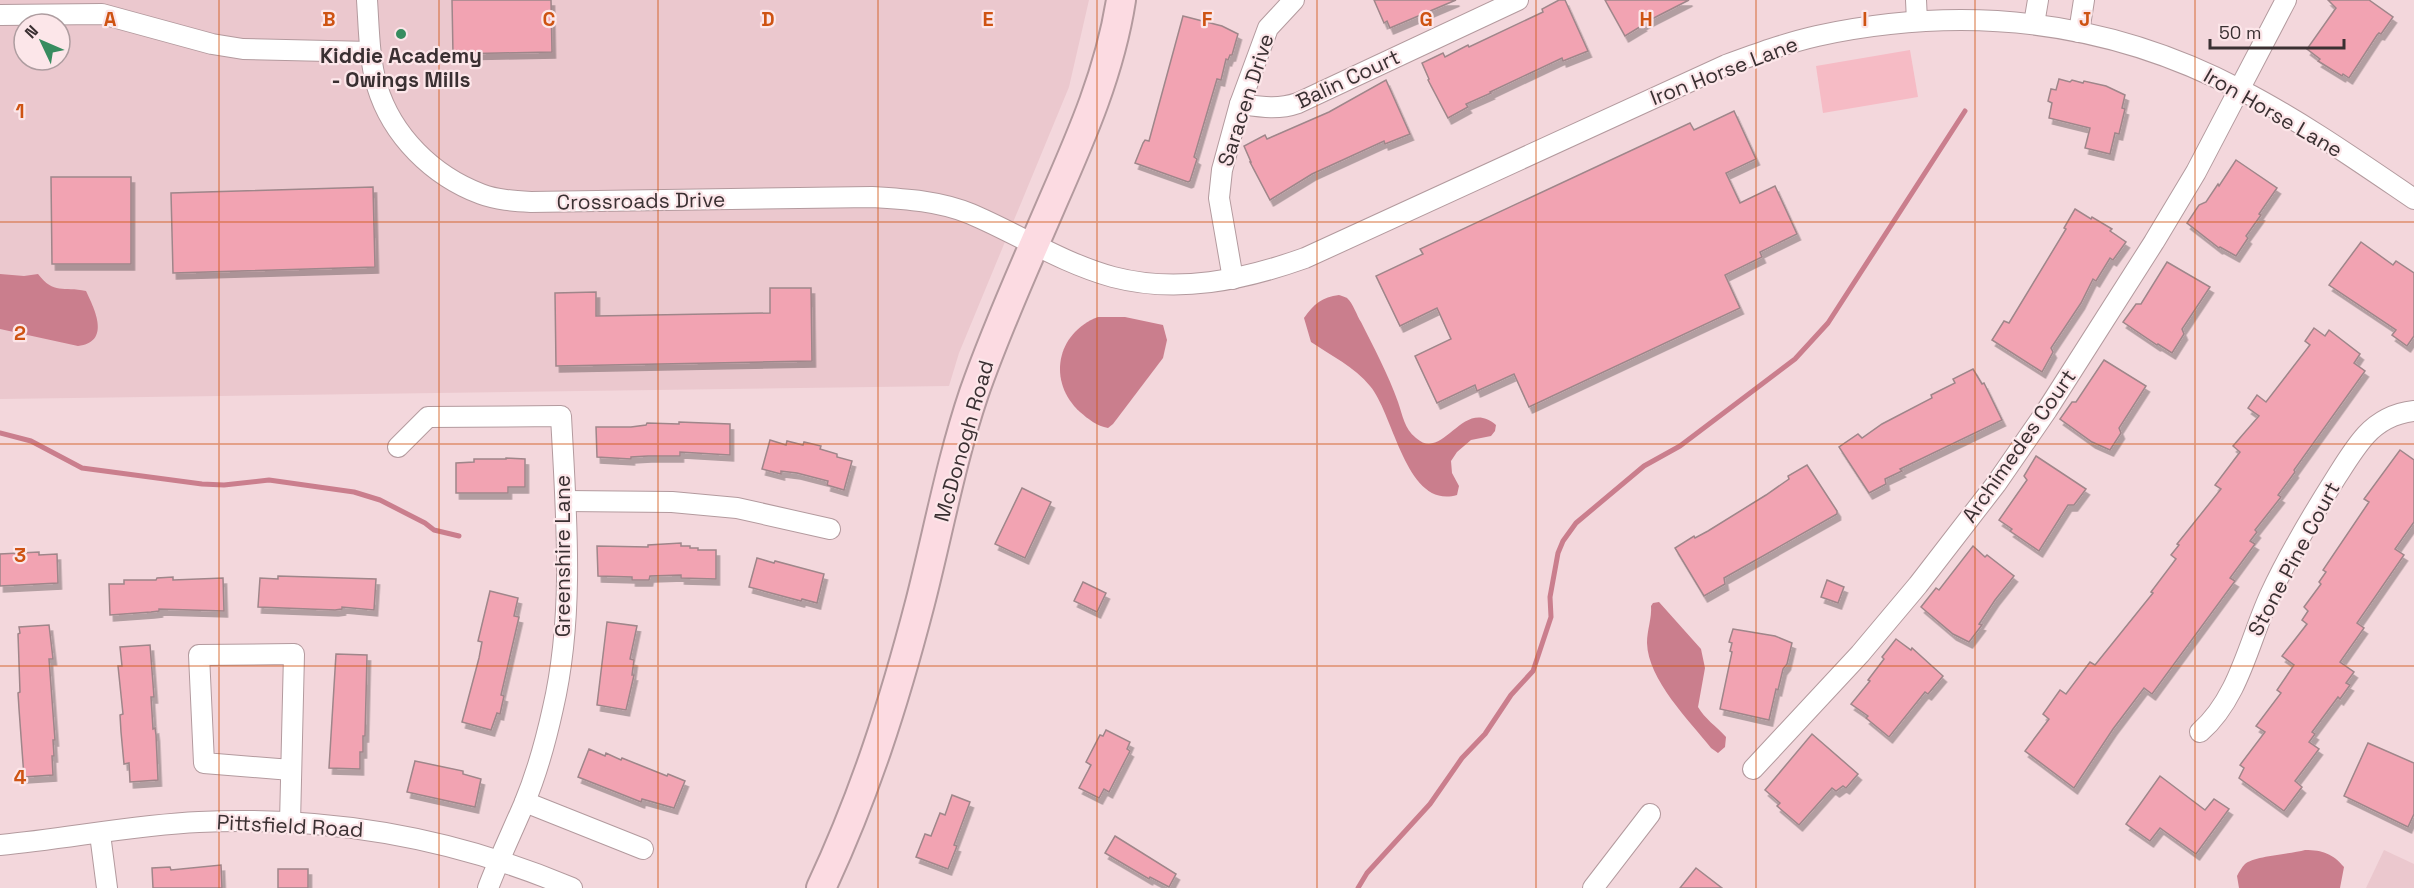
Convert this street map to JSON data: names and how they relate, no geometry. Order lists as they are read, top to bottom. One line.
{"streets":{"main road":["McDonogh Road"],"street":["Iron Horse Lane","Balin Court","Saracen Drive","Crossroads Drive","Archimedes Court","Greenshire Lane","Stone Pine Court","Pittsfield Road"]},"crossings":[["Iron Horse Lane","Saracen Drive"],["Iron Horse Lane","Crossroads Drive"],["Iron Horse Lane","McDonogh Road"],["Iron Horse Lane","Archimedes Court"],["Balin Court","Saracen Drive"],["Crossroads Drive","McDonogh Road"],["Greenshire Lane","Pittsfield Road"]],"places":["Kiddie Academy - Owings Mills"],"scale_bar":"50 m","north":"top left","grid":{"columns":["A","B","C","D","E","F","G","H","I","J"],"rows":["1","2","3","4"]}}
